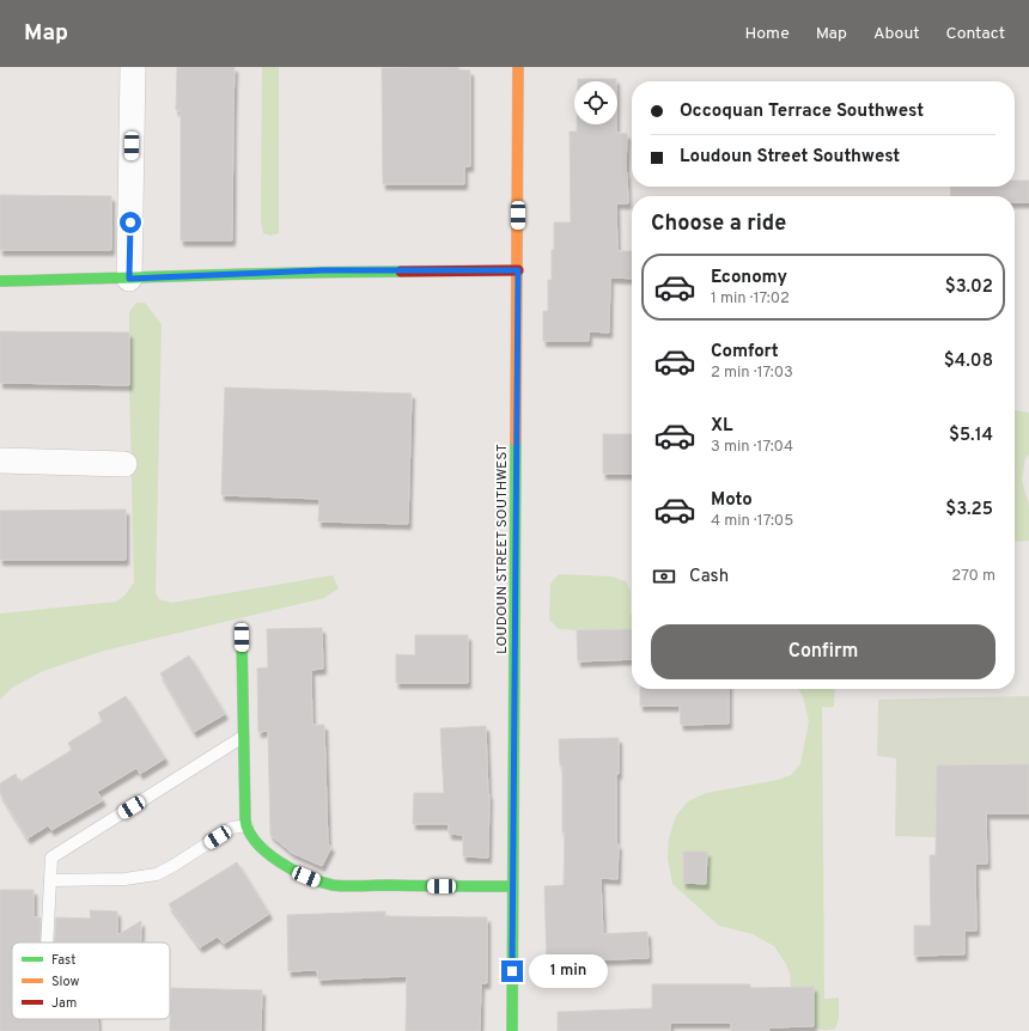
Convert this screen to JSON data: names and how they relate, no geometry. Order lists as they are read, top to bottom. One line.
{"streets":{"street":["LOUDOUN STREET SOUTHWEST"]},"legend":["Fast","Slow","Jam"],"page":{"header":"Map","nav":["Home","Map","About","Contact"],"banner":["Occoquan Terrace Southwest","Loudoun Street Southwest"],"heading":"Choose a ride","list":[{"name":"Economy","note":"1 min · 17:02","value":"$3.02"},{"name":"Comfort","note":"2 min · 17:03","value":"$4.08"},{"name":"XL","note":"3 min · 17:04","value":"$5.14"},{"name":"Moto","note":"4 min · 17:05","value":"$3.25"}],"pay":["Cash","270 m"],"buttons":"Confirm","bubble":"1 min"}}
